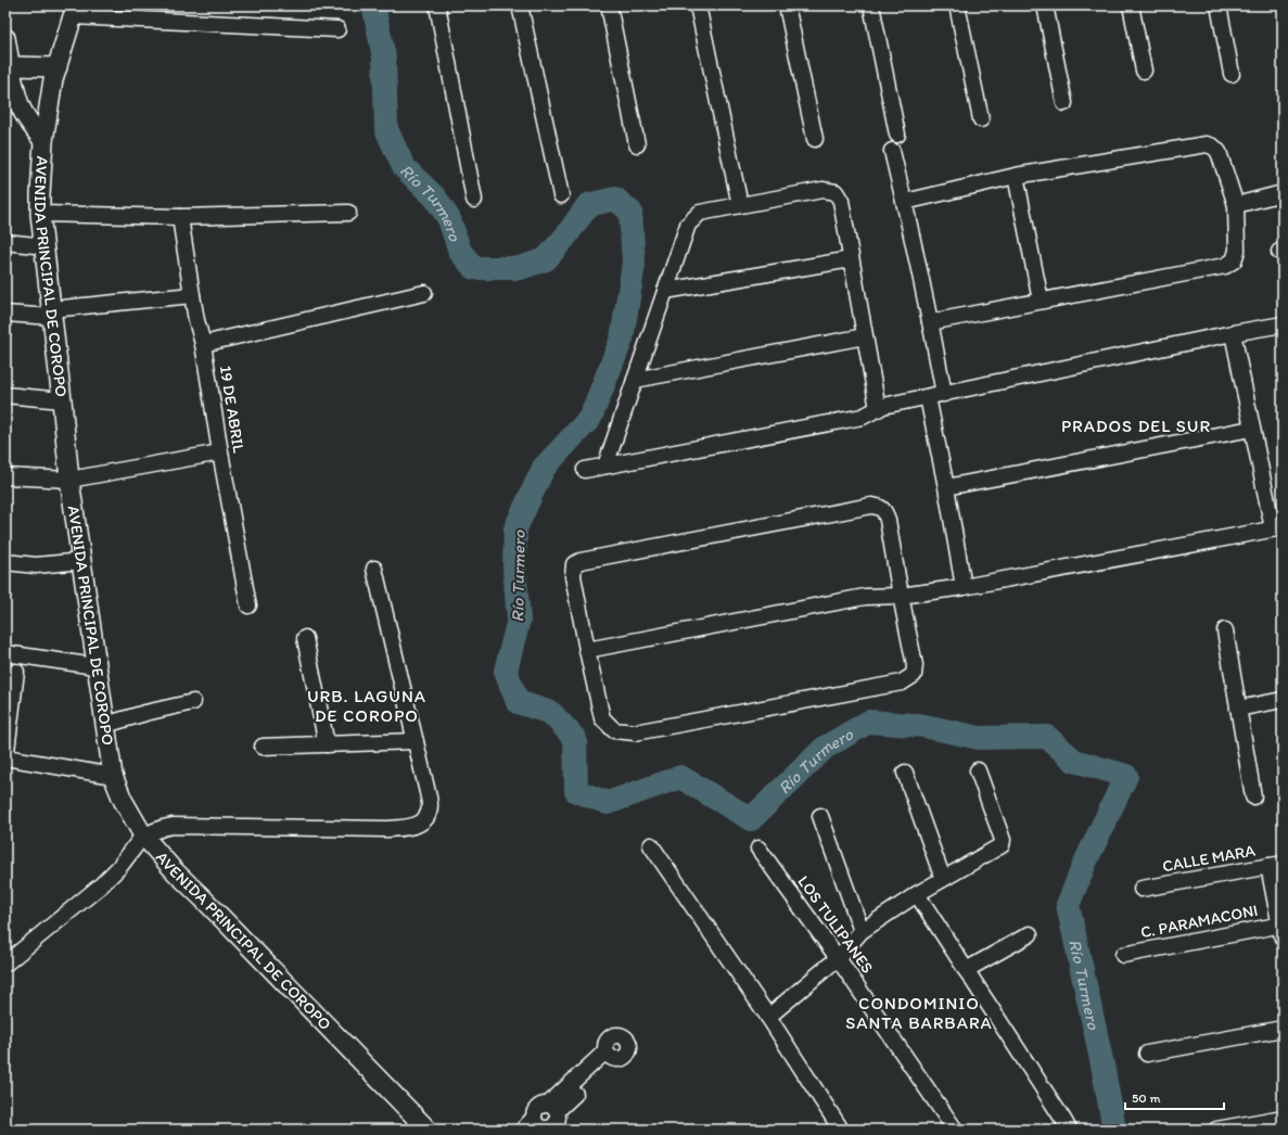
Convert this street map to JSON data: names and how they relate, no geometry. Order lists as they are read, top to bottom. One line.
{"streets":{"street":["AVENIDA PRINCIPAL DE COROPO","19 DE ABRIL","CALLE MARA","C. PARAMACONI","LOS TULIPANES"]},"districts":["PRADOS DEL SUR","URB. LAGUNA DE COROPO","CONDOMINIO SANTA BARBARA"],"water":["Río Turmero"],"scale_bar":"50 m"}
